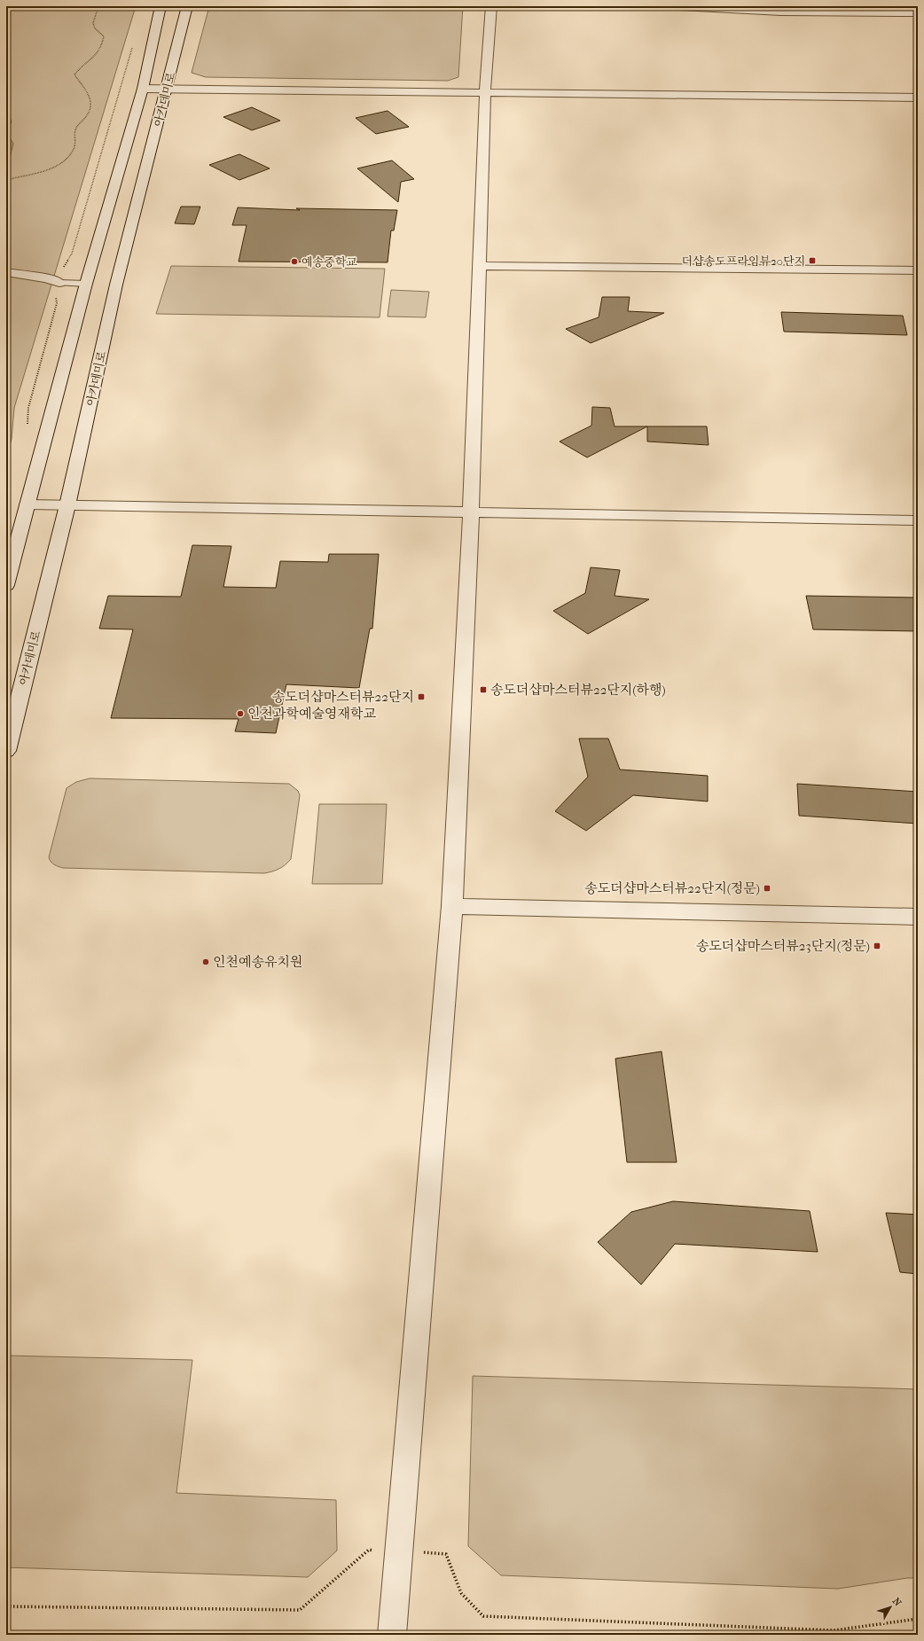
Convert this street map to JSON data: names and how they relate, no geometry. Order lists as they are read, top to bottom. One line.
{"streets":{"street":["아카데미로"]},"places":{"transit":["더샵송도프라임뷰20단지","송도더샵마스터뷰22단지(하행)","송도더샵마스터뷰22단지","송도더샵마스터뷰22단지(정문)","송도더샵마스터뷰23단지(정문)"],"other":["예송중학교","인천과학예술영재학교","인천예송유치원"]},"north":"top right"}
